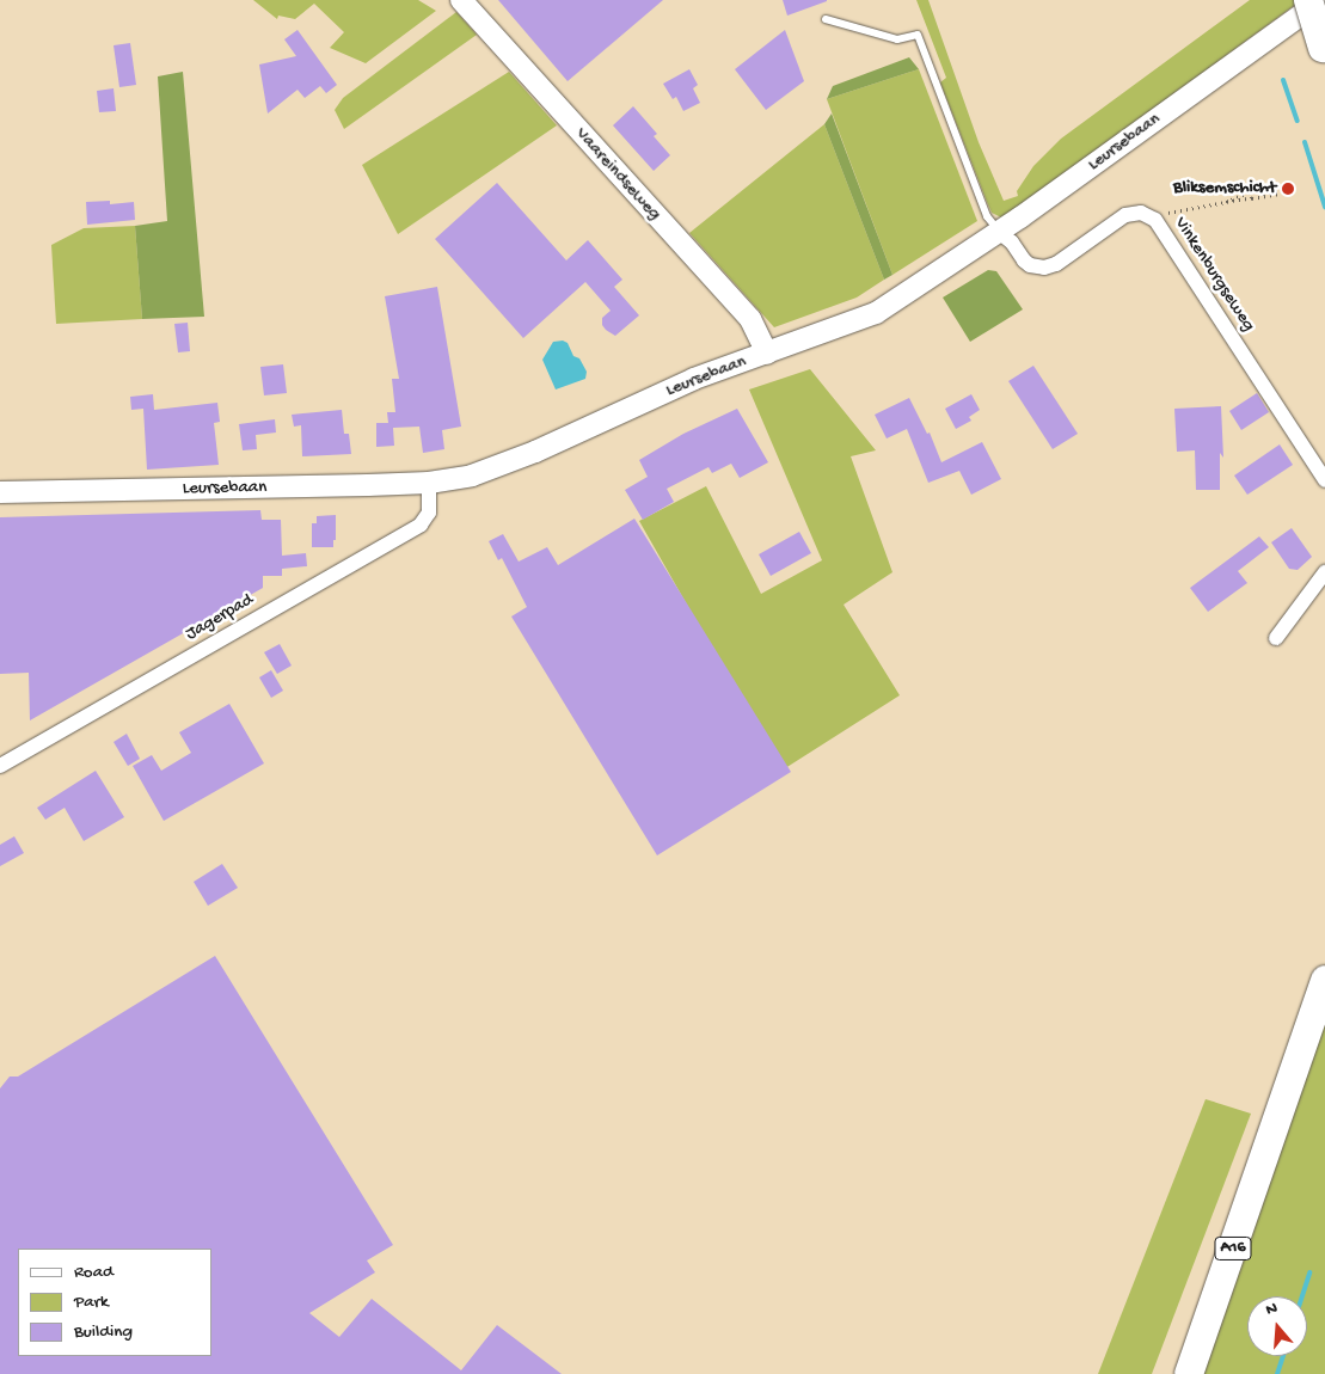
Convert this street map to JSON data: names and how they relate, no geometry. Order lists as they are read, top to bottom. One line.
{"streets":{"highway":["A16"],"street":["Leursebaan","Vaareindseweg","Vinkenburgseweg","Jagerpad"]},"crossings":[["Leursebaan","Vaareindseweg"],["Leursebaan","Vinkenburgseweg"],["Leursebaan","Jagerpad"]],"places":["Bliksemschicht"],"legend":["Road","Park","Building"],"north":"top"}
